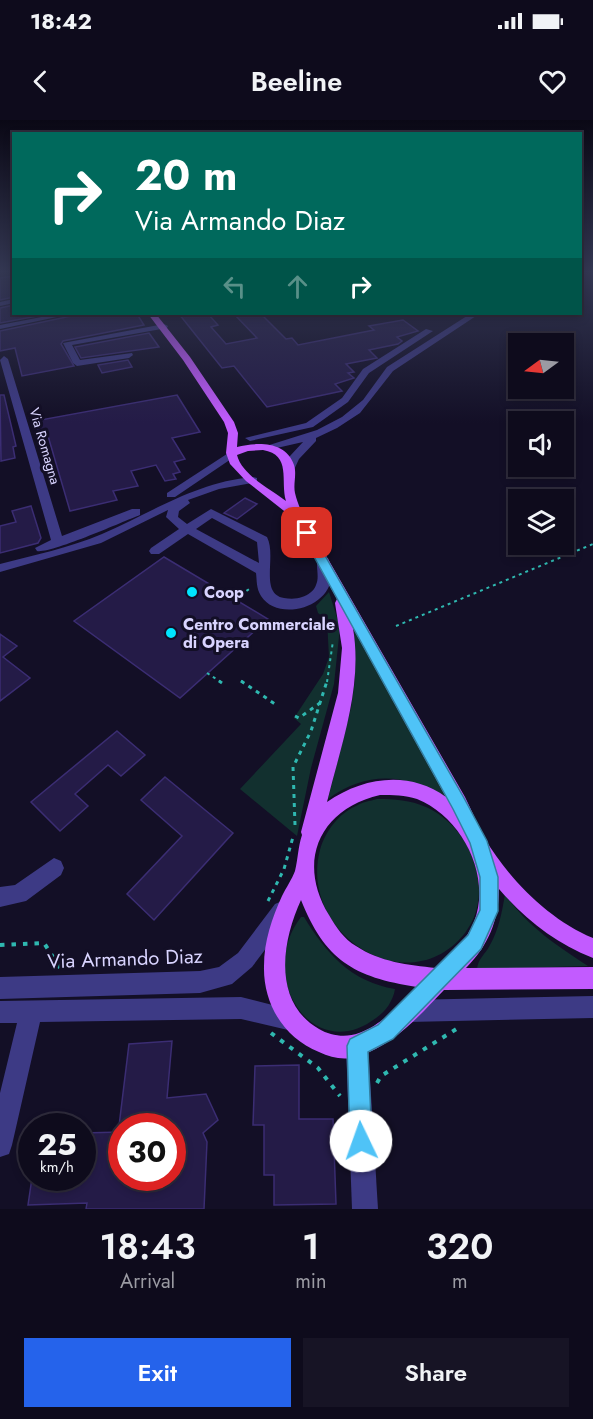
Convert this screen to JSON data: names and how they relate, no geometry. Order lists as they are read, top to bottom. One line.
{"streets":{"main road":["Via Armando Diaz"],"street":["Via Romagna"]},"places":["Coop","Centro Commerciale di Opera"],"north":"left","page":{"status":"18:42","header":"Beeline","turn":["20 m","Via Armando Diaz"],"speed":"25 km/h","limit":"30","eta":["18:43","Arrival","1","min","320","m"],"buttons":["Exit","Share"]}}
